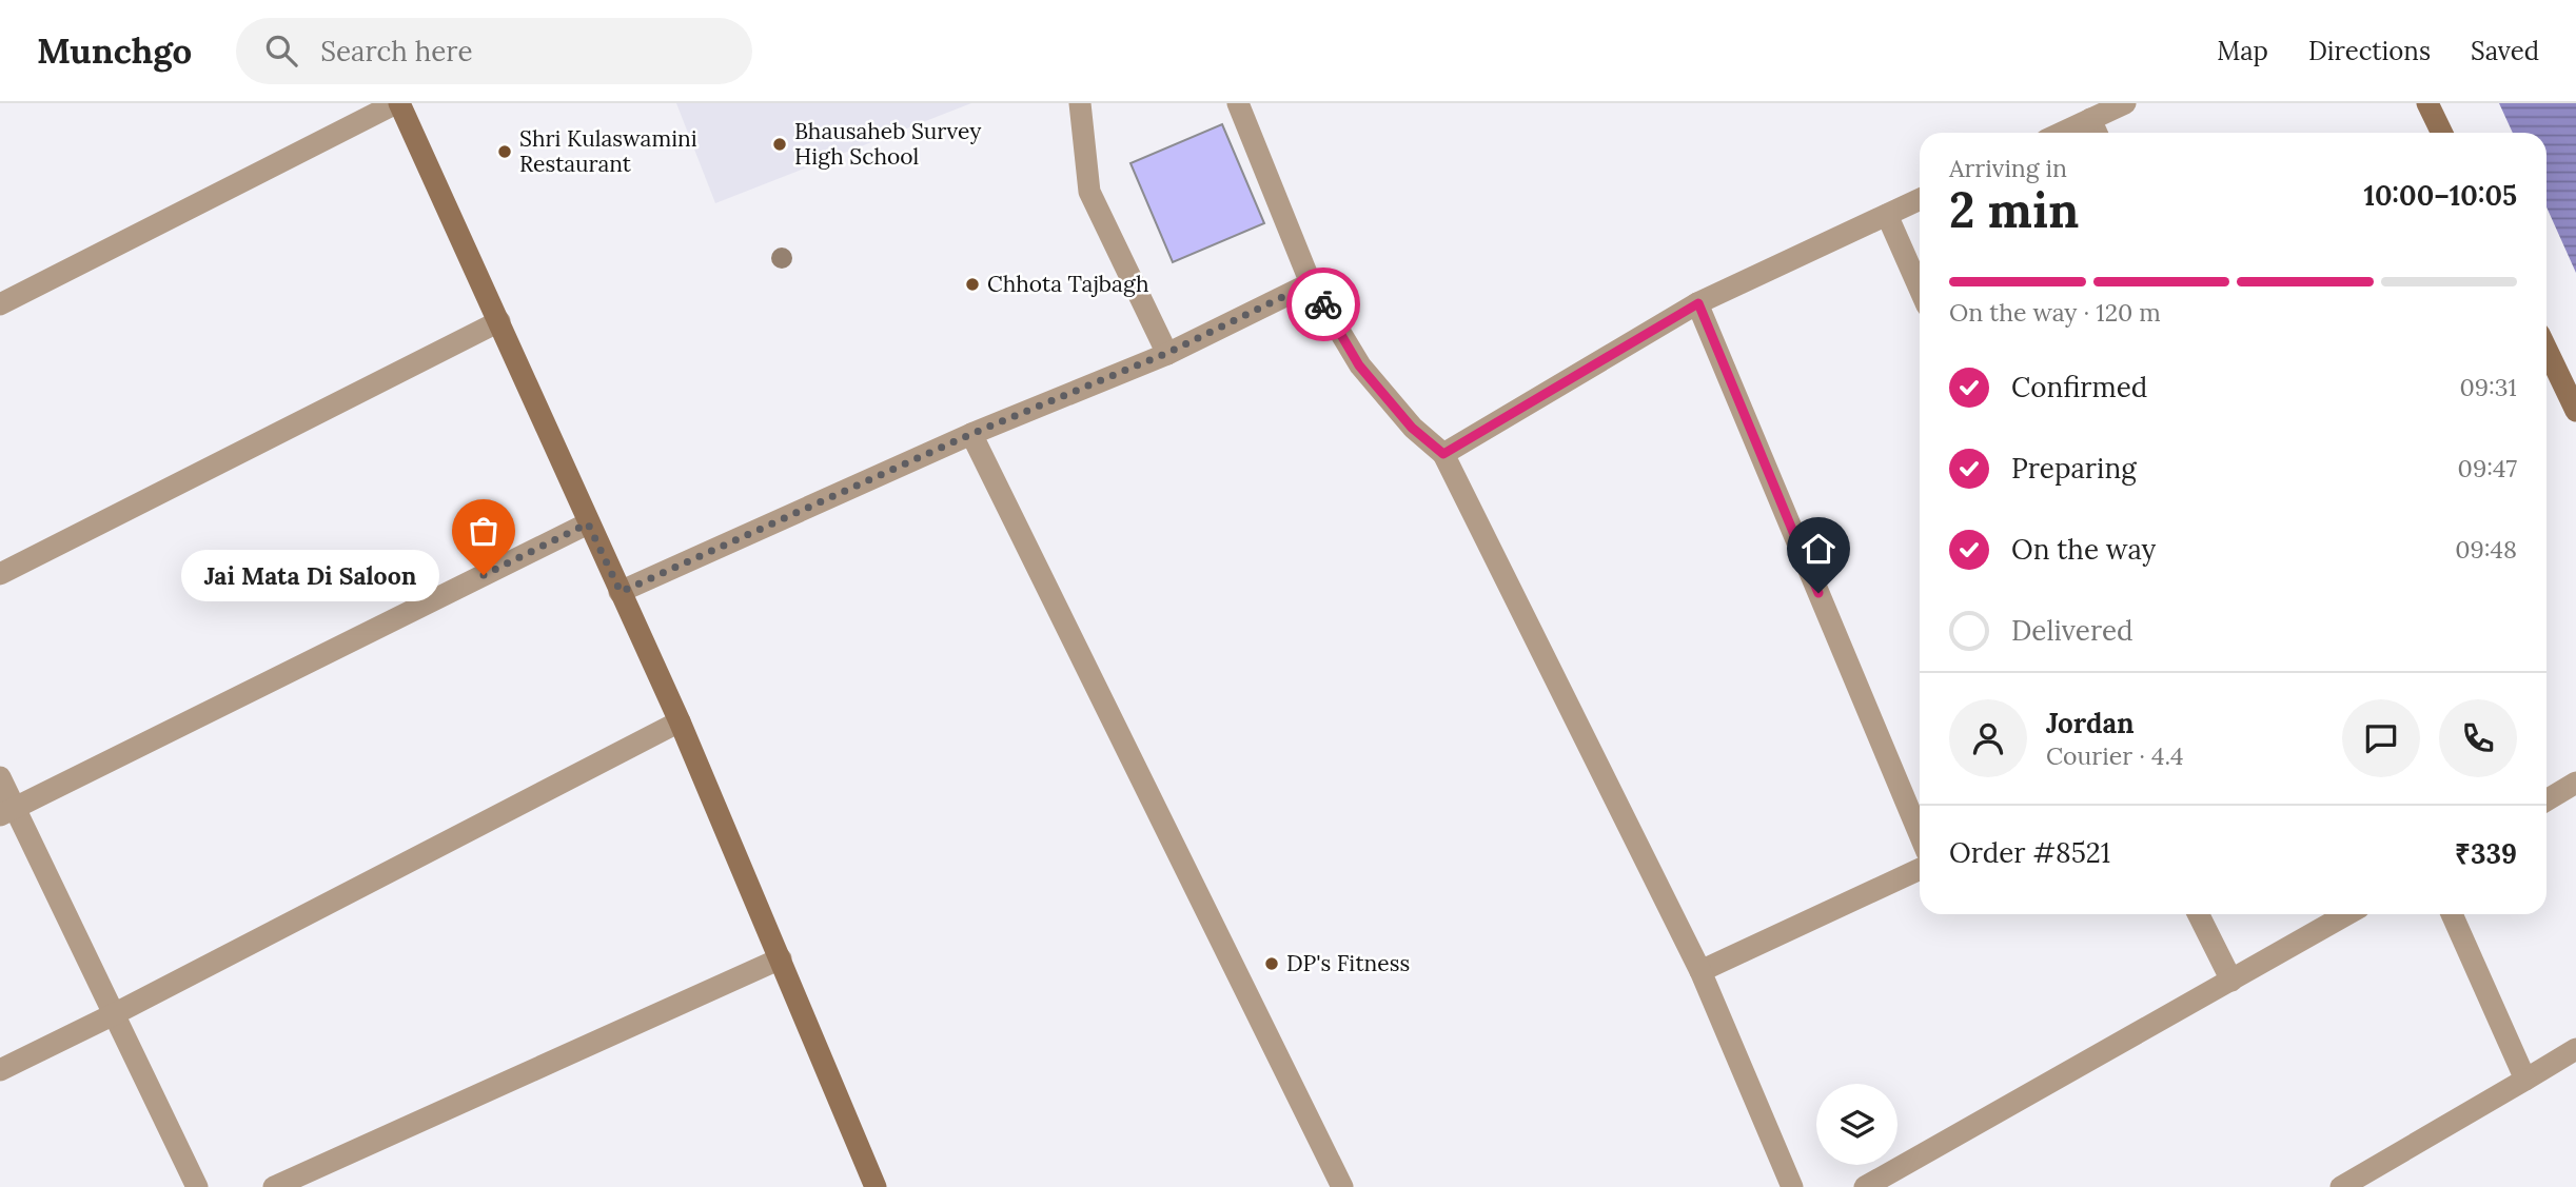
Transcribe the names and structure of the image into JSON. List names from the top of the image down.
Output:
{
  "places": [
    "Bhausaheb Survey High School",
    "Shri Kulaswamini Restaurant",
    "Chhota Tajbagh",
    "Jai Mata Di Saloon",
    "DP's Fitness"
  ],
  "page": {
    "header": "Munchgo",
    "search": "Search here",
    "nav": ["Map", "Directions", "Saved"],
    "heading": ["2 min", "Arriving in", "10:00–10:05"],
    "panel": [
      "Jordan",
      "Courier · 4.4",
      "Order #8521",
      "₹339"
    ],
    "bar": "On the way · 120 m",
    "list": [
      ["Confirmed", "09:31"],
      ["Preparing", "09:47"],
      ["On the way", "09:48"],
      "Delivered"
    ],
    "bubble": "Jai Mata Di Saloon"
  }
}
